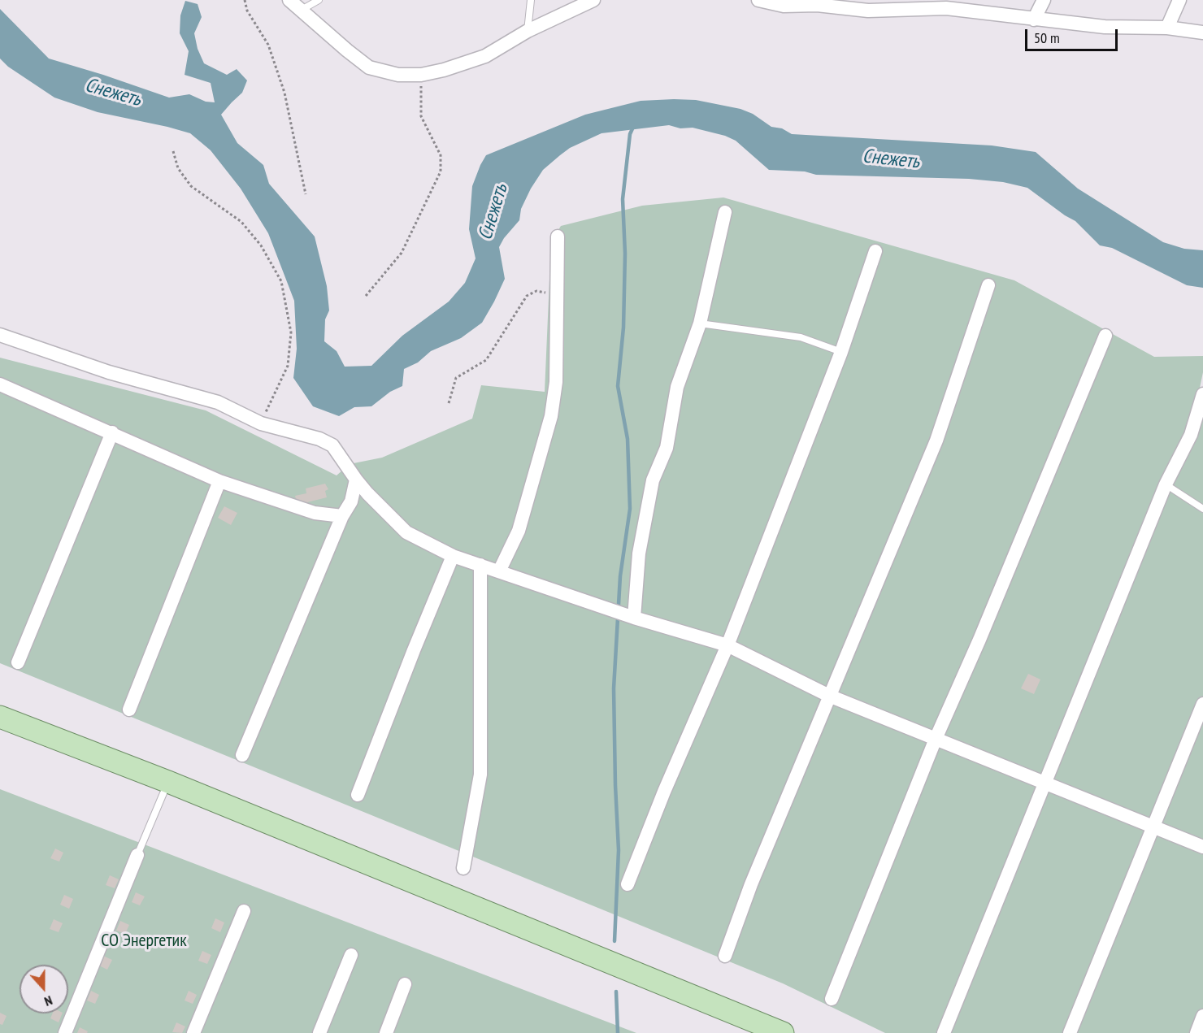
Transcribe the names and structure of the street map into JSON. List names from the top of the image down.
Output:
{
  "water": ["Снежеть"],
  "parks": ["СО Энергетик"],
  "scale_bar": "50 m",
  "north": "bottom"
}
